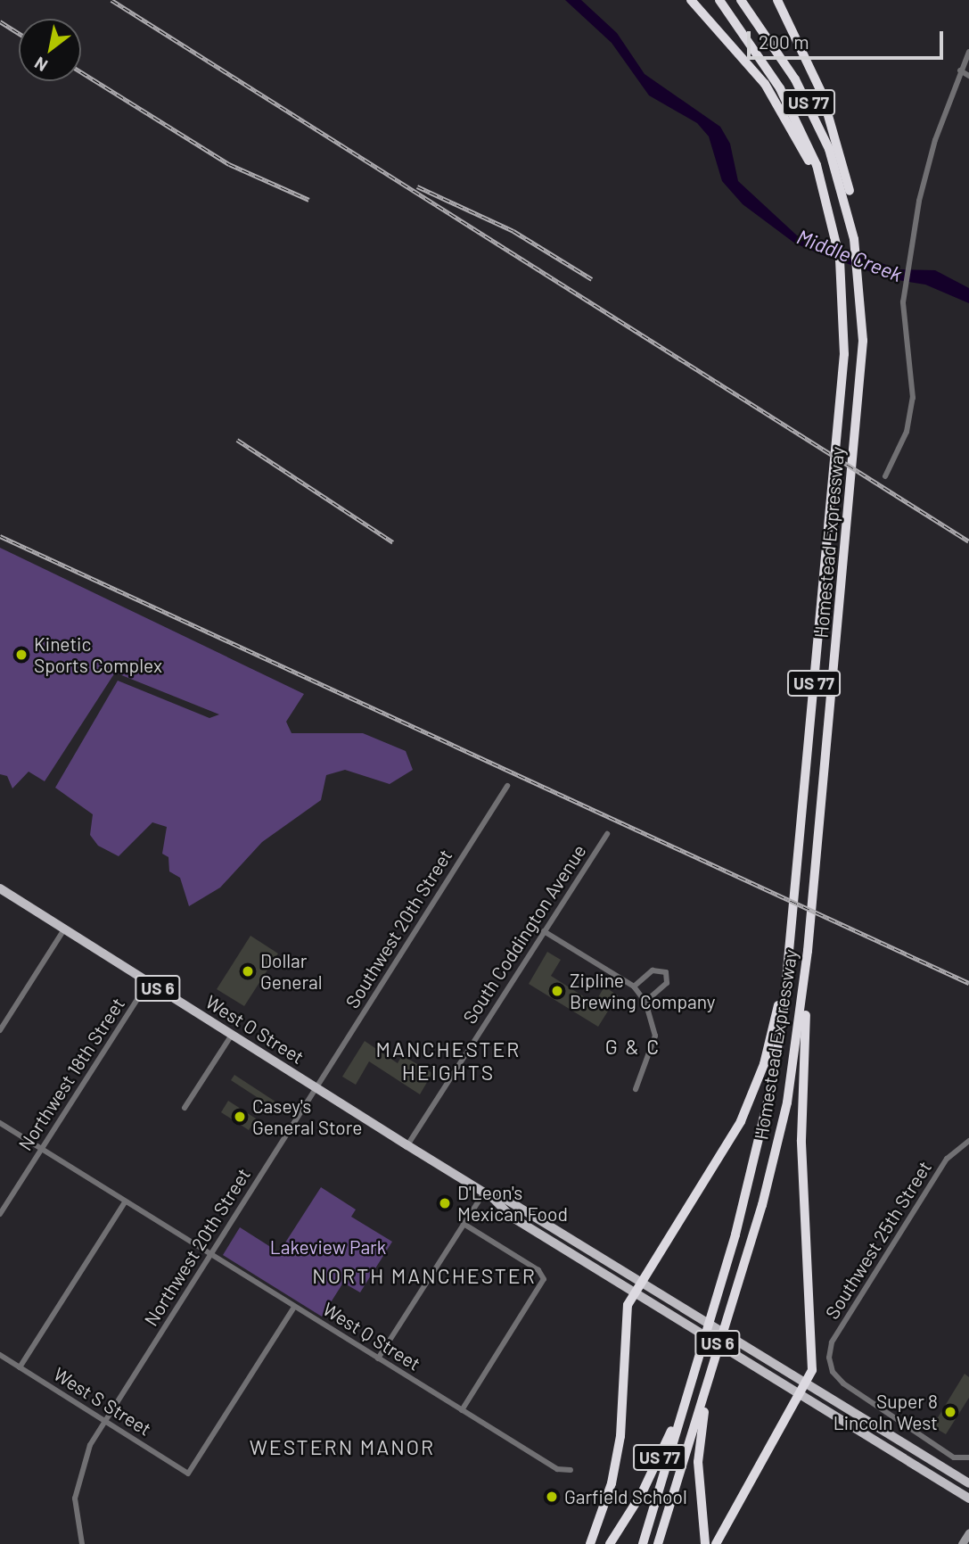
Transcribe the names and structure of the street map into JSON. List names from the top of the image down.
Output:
{
  "streets": {
    "highway": ["US 77", "Homestead Expressway"],
    "main road": ["US 6", "West O Street"],
    "street": [
      "Southwest 20th Street",
      "South Coddington Avenue",
      "Northwest 18th Street",
      "Southwest 25th Street",
      "Northwest 20th Street",
      "West Q Street",
      "West S Street"
    ]
  },
  "crossings": [
    ["US 77", "Homestead Expressway"],
    ["Southwest 20th Street", "West O Street"],
    ["Southwest 20th Street", "Northwest 20th Street"],
    ["South Coddington Avenue", "West O Street"],
    ["West O Street", "Northwest 18th Street"],
    ["West O Street", "Northwest 20th Street"],
    ["Northwest 18th Street", "West Q Street"],
    ["Northwest 20th Street", "West Q Street"],
    ["Northwest 20th Street", "West S Street"],
    ["West Q Street", "West S Street"]
  ],
  "districts": [
    "G & C",
    "MANCHESTER HEIGHTS",
    "NORTH MANCHESTER",
    "WESTERN MANOR"
  ],
  "water": ["Middle Creek"],
  "parks": ["Lakeview Park"],
  "places": [
    "Kinetic Sports Complex",
    "Dollar General",
    "Zipline Brewing Company",
    "Casey's General Store",
    "D'Leon's Mexican Food",
    "Super 8 Lincoln West",
    "Garfield School"
  ],
  "scale_bar": "200 m",
  "north": "bottom left"
}
